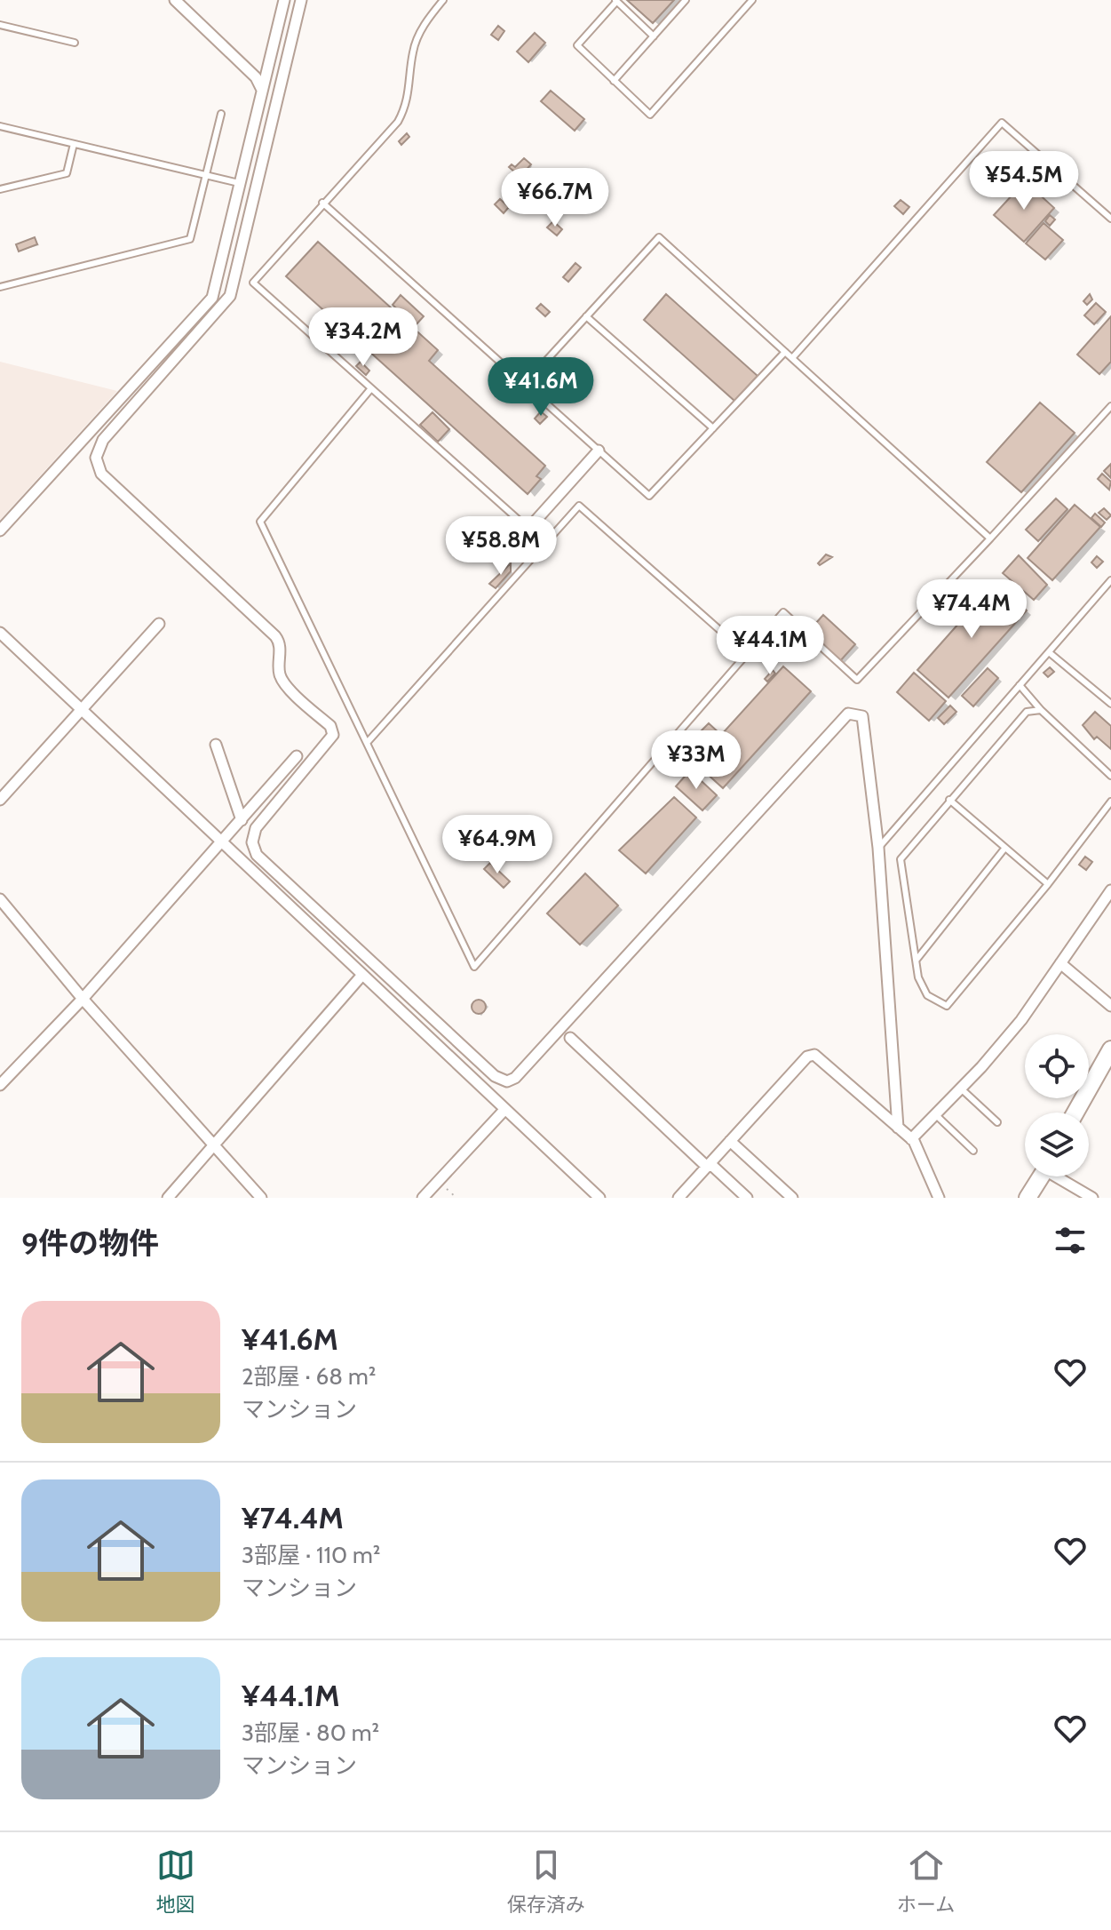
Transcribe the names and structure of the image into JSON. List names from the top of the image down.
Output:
{
  "page": {
    "price": [
      "¥54.5M",
      "¥66.7M",
      "¥34.2M",
      "¥41.6M",
      "¥58.8M",
      "¥74.4M",
      "¥44.1M",
      "¥33M",
      "¥64.9M"
    ],
    "heading": "9件の物件",
    "list": [
      {
        "name": "¥41.6M",
        "note": "2部屋 · 68 m² · マンション"
      },
      {
        "name": "¥74.4M",
        "note": "3部屋 · 110 m² · マンション"
      },
      {
        "name": "¥44.1M",
        "note": "3部屋 · 80 m² · マンション"
      }
    ],
    "tabs": ["地図", "保存済み", "ホーム"]
  }
}
